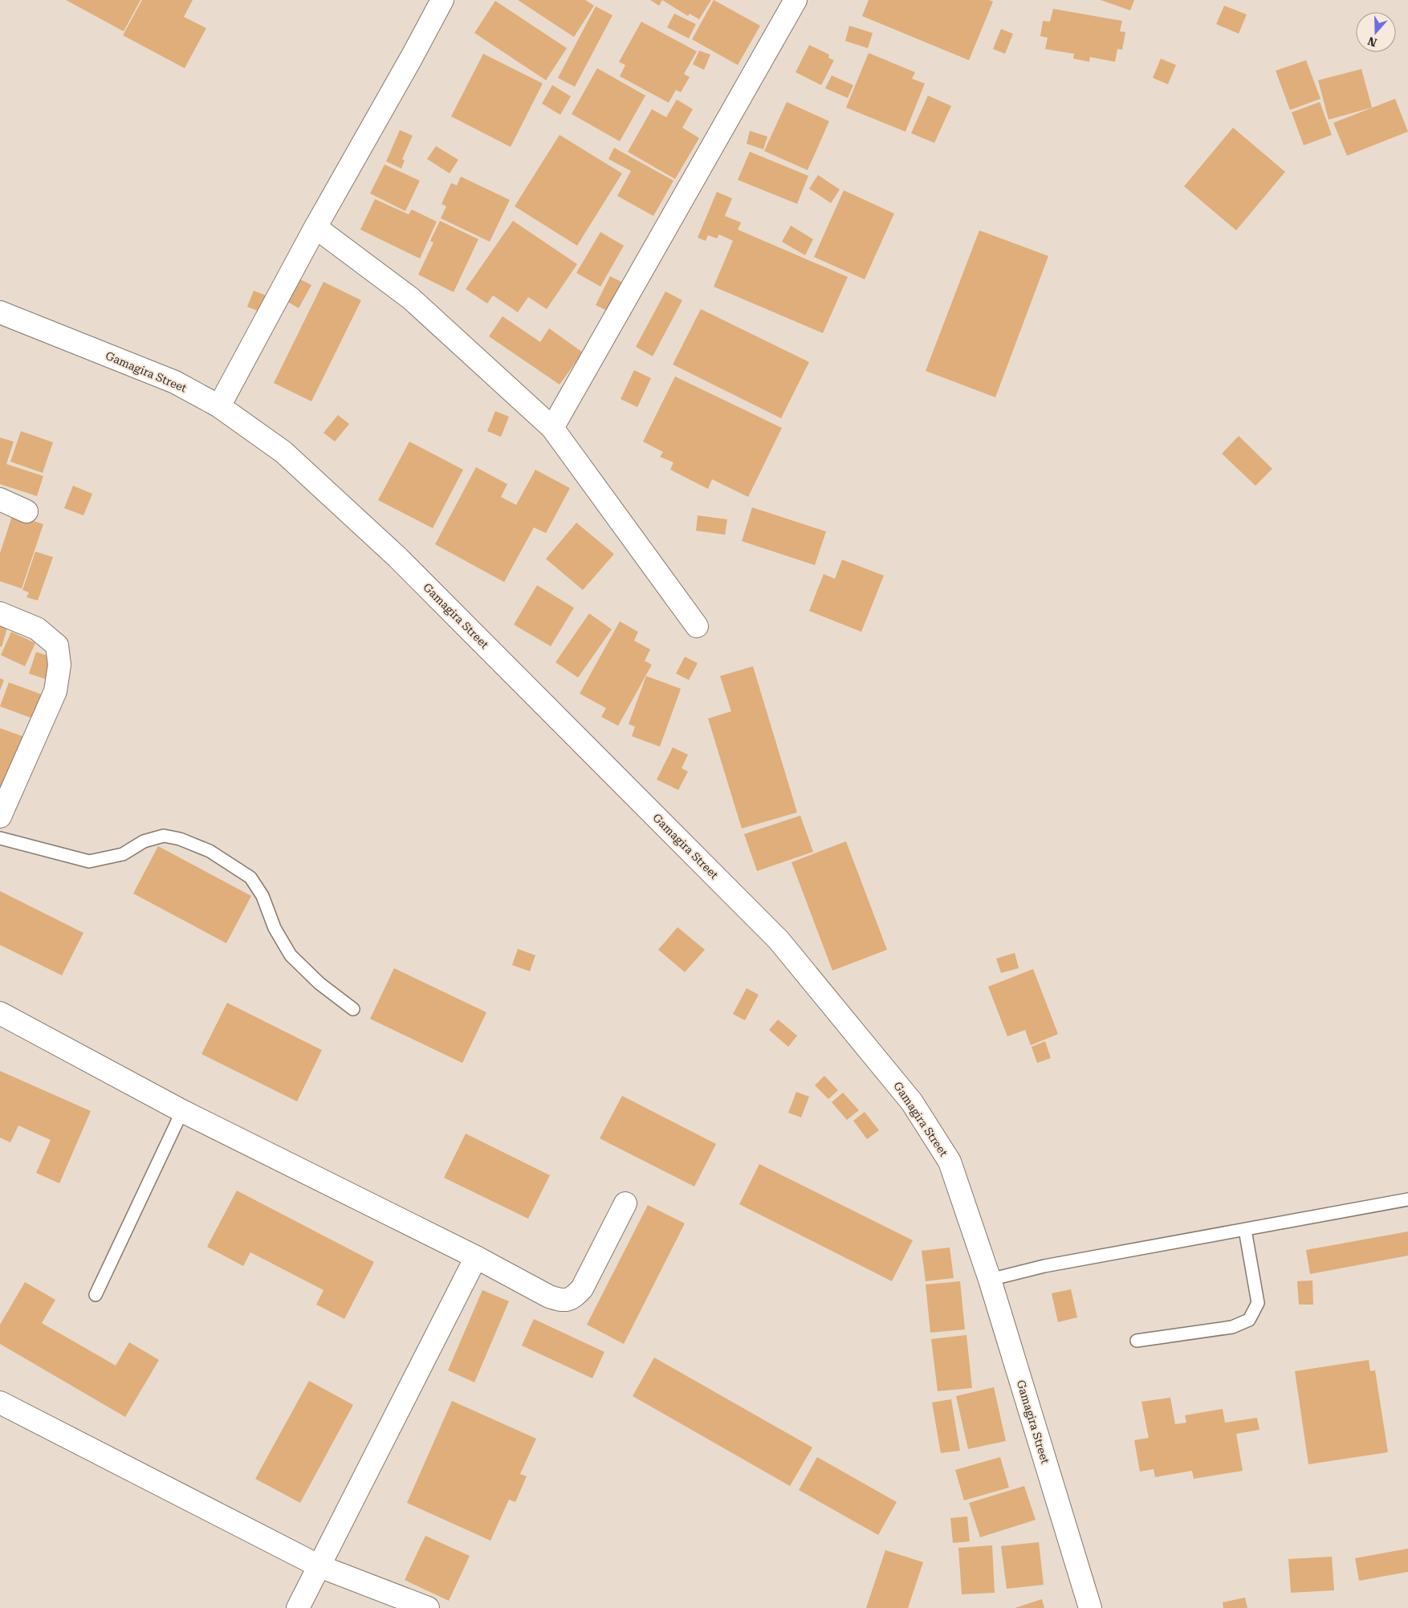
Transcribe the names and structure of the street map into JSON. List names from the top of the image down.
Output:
{
  "streets": {
    "street": ["Gamagira Street"]
  },
  "north": "bottom"
}
